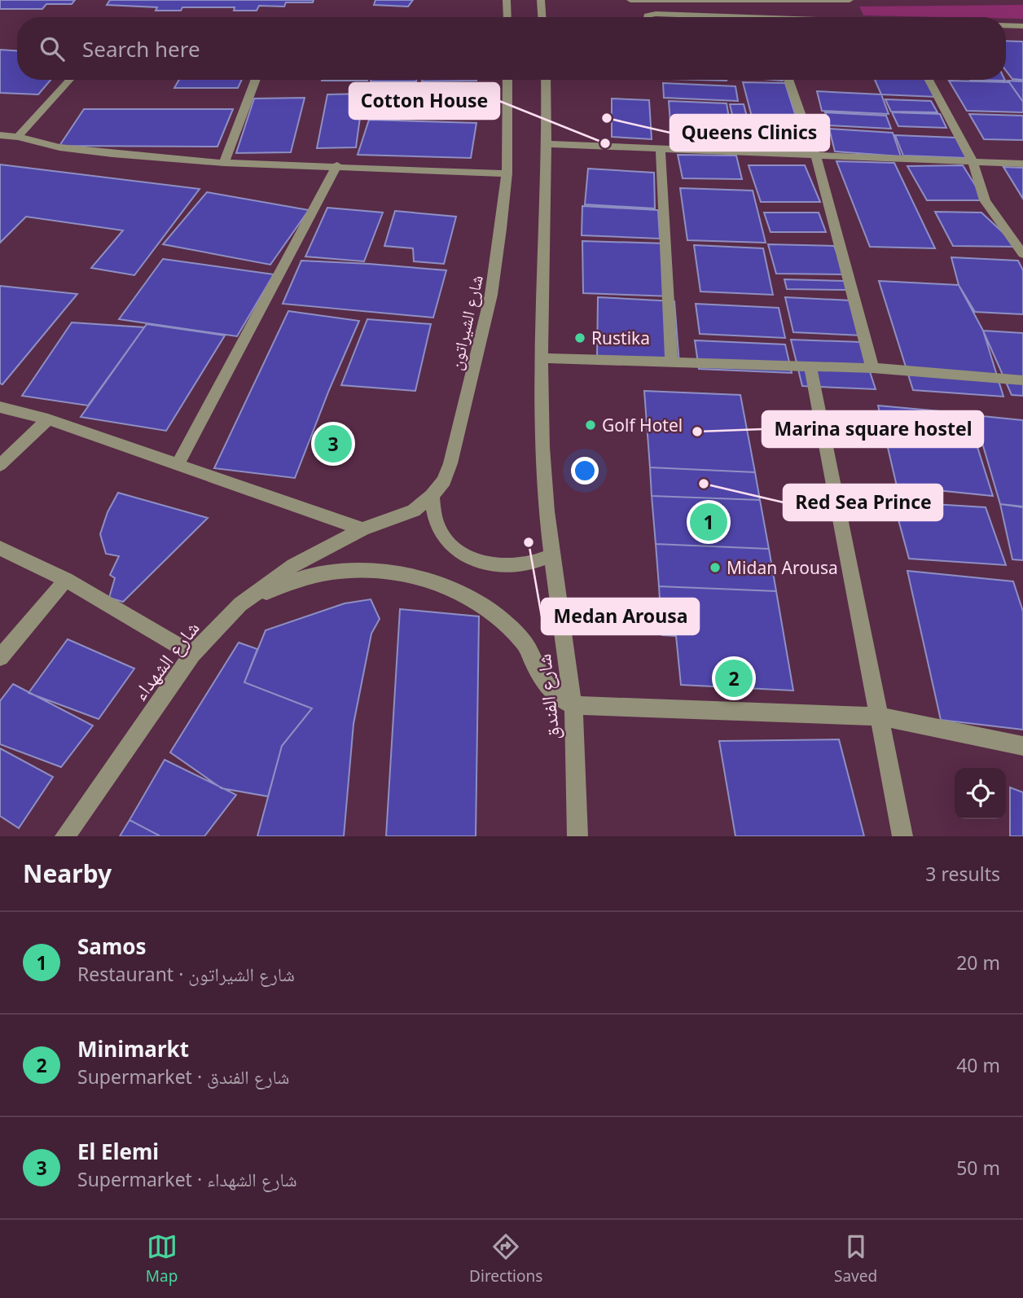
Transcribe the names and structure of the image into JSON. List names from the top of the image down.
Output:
{
  "streets": {
    "street": ["شارع الشيراتون", "شارع الشهداء", "شارع الفندق"]
  },
  "crossings": [
    ["شارع الشيراتون", "شارع الشهداء"]
  ],
  "places": [
    "Queens Clinics",
    "Cotton House",
    "Rustika",
    "Golf Hotel",
    "Marina square hostel",
    "Red Sea Prince",
    "Medan Arousa",
    "Midan Arousa"
  ],
  "page": {
    "search": "Search here",
    "pins": ["3", "1", "2"],
    "heading": ["Nearby", "3 results"],
    "list": [
      {
        "mark": "1",
        "name": "Samos",
        "note": "Restaurant · شارع الشيراتون",
        "value": "20 m"
      },
      {
        "mark": "2",
        "name": "Minimarkt",
        "note": "Supermarket · شارع الفندق",
        "value": "40 m"
      },
      {
        "mark": "3",
        "name": "El Elemi",
        "note": "Supermarket · شارع الشهداء",
        "value": "50 m"
      }
    ],
    "nav": ["Map", "Directions", "Saved"]
  }
}
